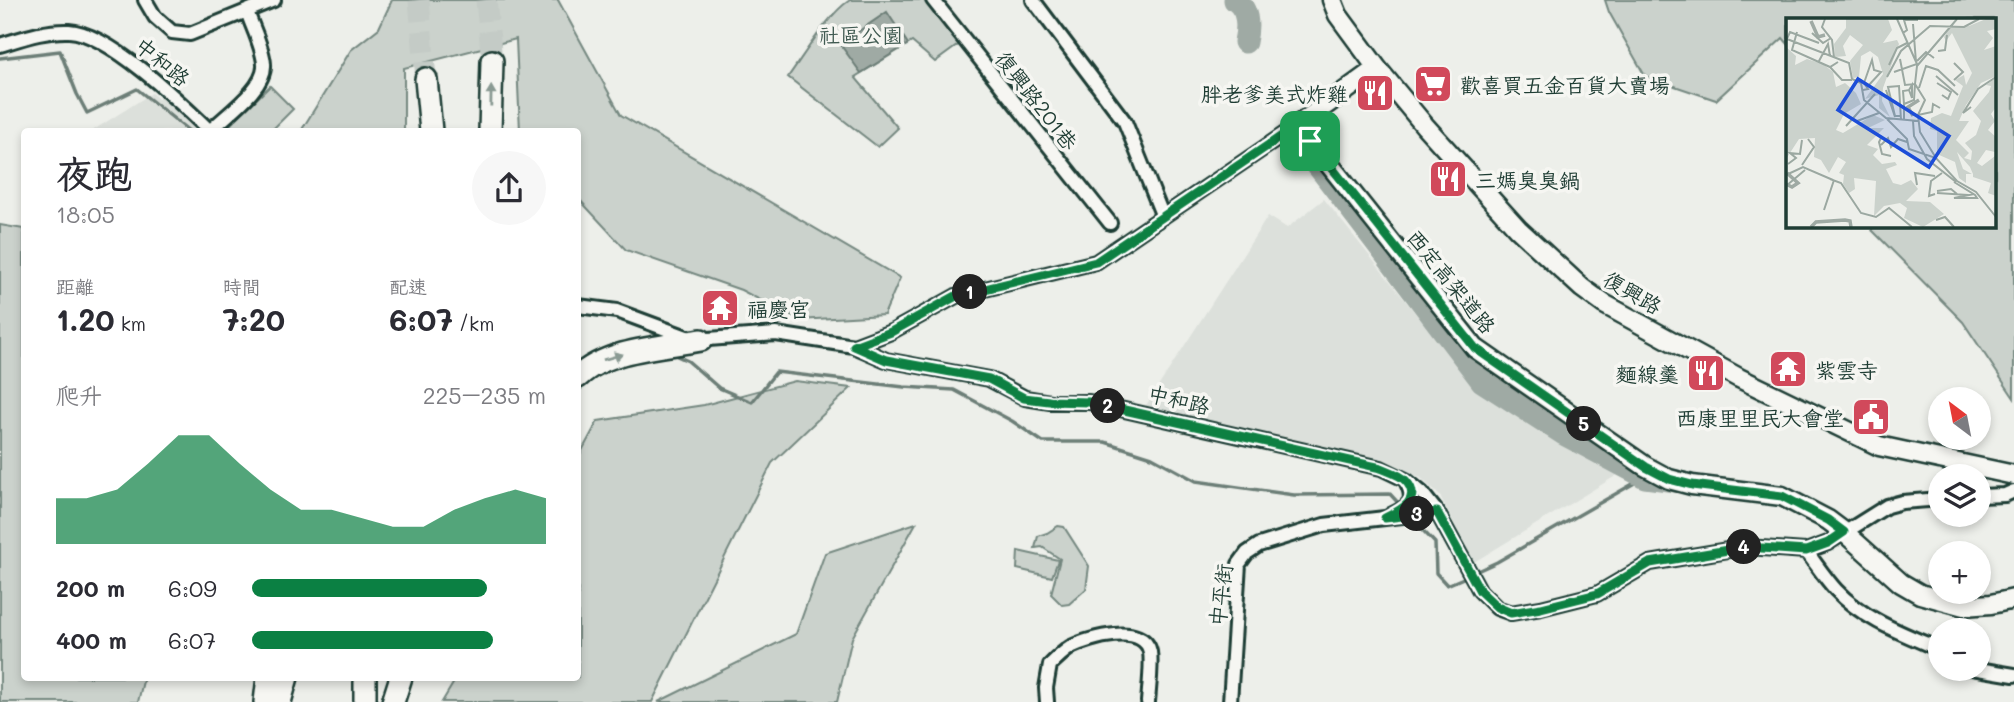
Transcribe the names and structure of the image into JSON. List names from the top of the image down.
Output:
{
  "streets": {
    "street": [
      "中和路",
      "復興路201巷",
      "西定高架道路",
      "復興路",
      "中平街"
    ]
  },
  "crossings": [
    ["中和路", "西定高架道路"],
    ["中和路", "復興路"],
    ["中和路", "中平街"]
  ],
  "parks": ["社區公園"],
  "places": {
    "supermarket": ["歡喜買五金百貨大賣場"],
    "restaurant": ["胖老爹美式炸雞", "三媽臭臭鍋", "麵線羹"],
    "temple": ["福慶宮", "紫雲寺"],
    "public building": ["西康里里民大會堂"]
  },
  "north": "top left",
  "page": {
    "heading": ["夜跑", "18:05"],
    "stats": [
      ["距離", "1.20 km"],
      ["時間", "7:20"],
      ["配速", "6:07 /km"]
    ],
    "pins": [
      "1",
      "2",
      "5",
      "3",
      "4"
    ],
    "chart": ["爬升", "225–235 m"],
    "map_buttons": ["+", "−"],
    "list": [
      {
        "name": "200 m",
        "note": "6:09"
      },
      {
        "name": "400 m",
        "note": "6:07"
      }
    ]
  }
}
